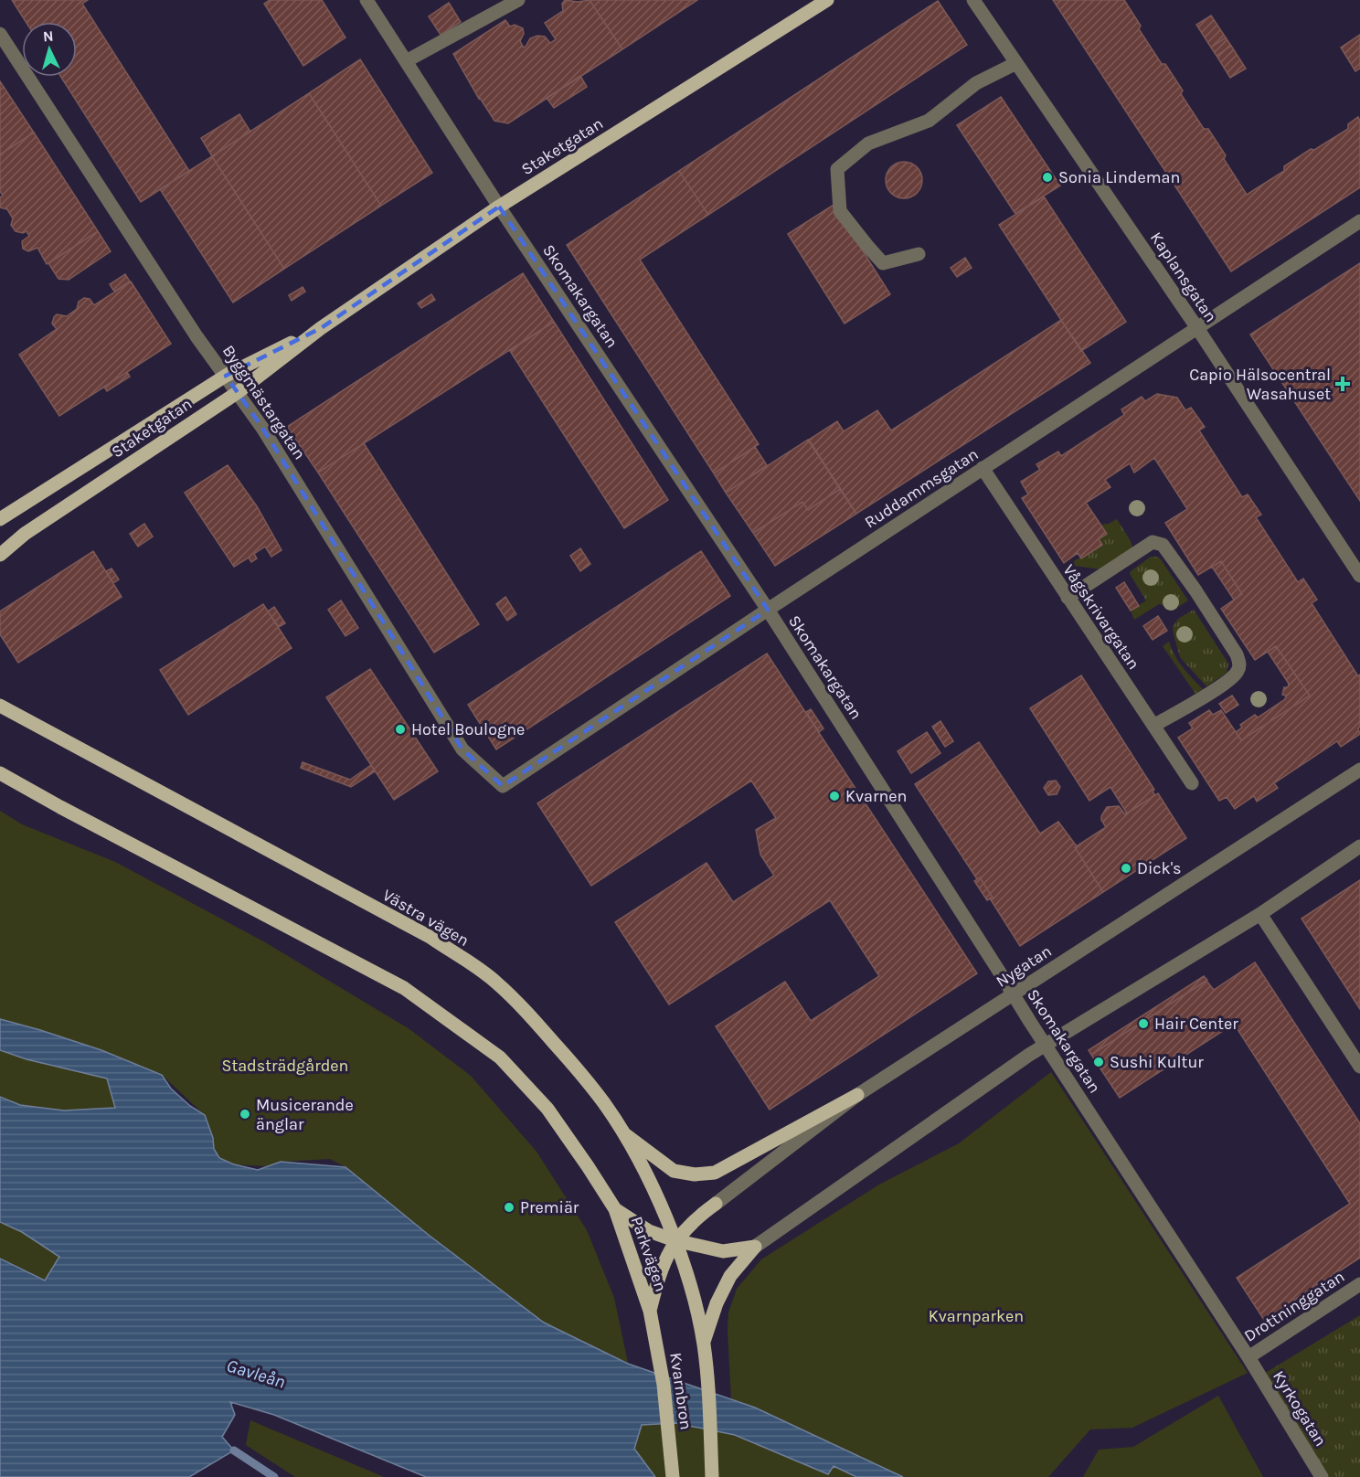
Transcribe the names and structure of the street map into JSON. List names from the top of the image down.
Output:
{
  "streets": {
    "main road": [
      "Staketgatan",
      "Västra vägen",
      "Parkvägen",
      "Kvarnbron"
    ],
    "street": [
      "Kaplansgatan",
      "Skomakargatan",
      "Byggmästargatan",
      "Ruddammsgatan",
      "Vågskrivargatan",
      "Nygatan",
      "Drottninggatan",
      "Kyrkogatan"
    ]
  },
  "crossings": [
    ["Staketgatan", "Skomakargatan"],
    ["Staketgatan", "Byggmästargatan"],
    ["Kaplansgatan", "Ruddammsgatan"],
    ["Skomakargatan", "Ruddammsgatan"],
    ["Skomakargatan", "Nygatan"],
    ["Skomakargatan", "Drottninggatan"],
    ["Skomakargatan", "Kyrkogatan"],
    ["Byggmästargatan", "Ruddammsgatan"],
    ["Ruddammsgatan", "Vågskrivargatan"],
    ["Västra vägen", "Kvarnbron"],
    ["Parkvägen", "Kvarnbron"],
    ["Drottninggatan", "Kyrkogatan"]
  ],
  "water": ["Gavleån"],
  "parks": ["Stadsträdgården", "Kvarnparken"],
  "places": {
    "other": [
      "Sonia Lindeman",
      "Hotel Boulogne",
      "Kvarnen",
      "Dick's",
      "Hair Center",
      "Sushi Kultur",
      "Musicerande änglar",
      "Premiär"
    ],
    "health": ["Capio Hälsocentral Wasahuset"]
  },
  "north": "top"
}
